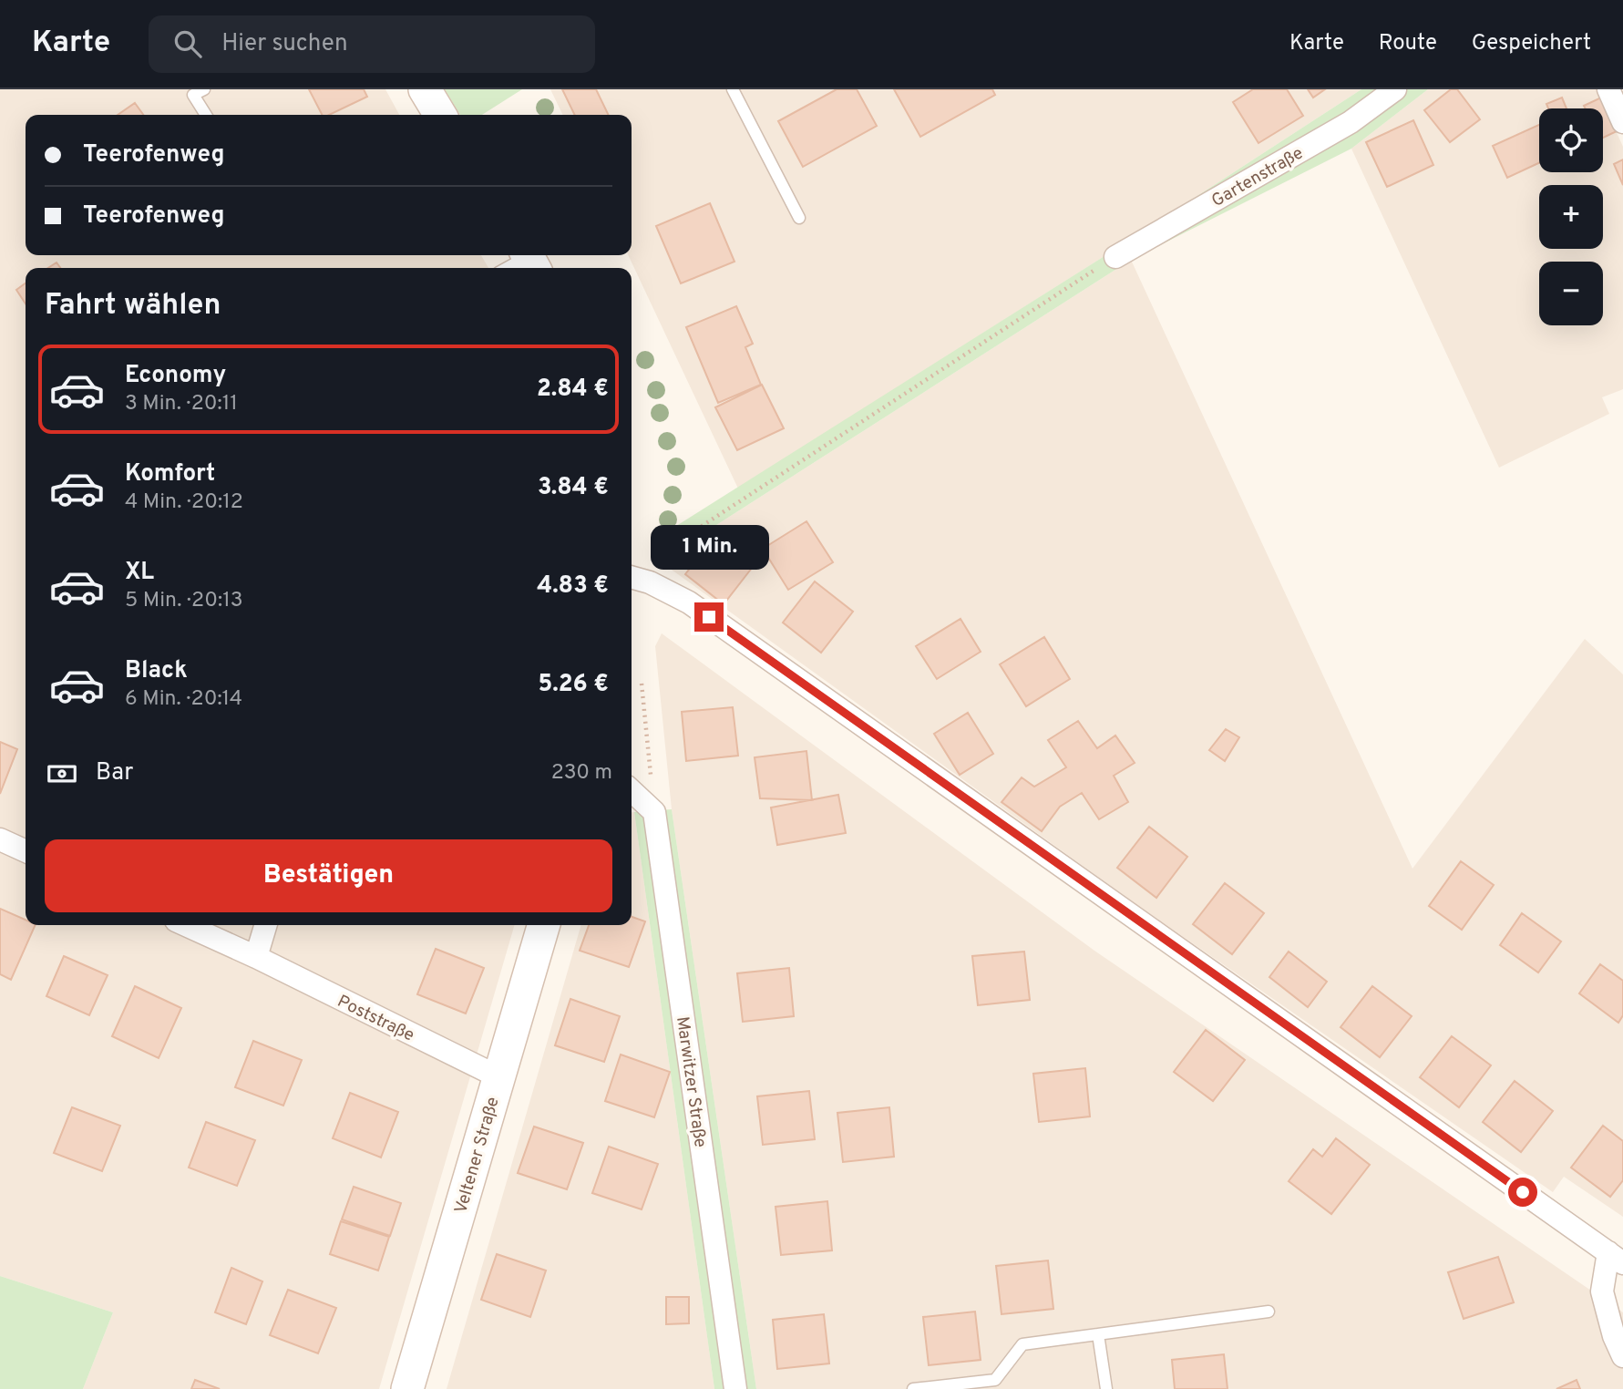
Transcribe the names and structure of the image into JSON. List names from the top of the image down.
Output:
{
  "streets": {
    "main road": ["Veltener Straße"],
    "street": ["Gartenstraße", "Poststraße", "Marwitzer Straße"]
  },
  "crossings": [
    ["Poststraße", "Veltener Straße"]
  ],
  "page": {
    "header": "Karte",
    "search": "Hier suchen",
    "nav": ["Karte", "Route", "Gespeichert"],
    "map_buttons": ["+", "−"],
    "banner": ["Teerofenweg", "Teerofenweg"],
    "heading": "Fahrt wählen",
    "list": [
      {
        "name": "Economy",
        "note": "3 Min. · 20:11",
        "value": "2.84 €"
      },
      {
        "name": "Komfort",
        "note": "4 Min. · 20:12",
        "value": "3.84 €"
      },
      {
        "name": "XL",
        "note": "5 Min. · 20:13",
        "value": "4.83 €"
      },
      {
        "name": "Black",
        "note": "6 Min. · 20:14",
        "value": "5.26 €"
      }
    ],
    "bubble": "1 Min.",
    "pay": ["Bar", "230 m"],
    "buttons": "Bestätigen"
  }
}
